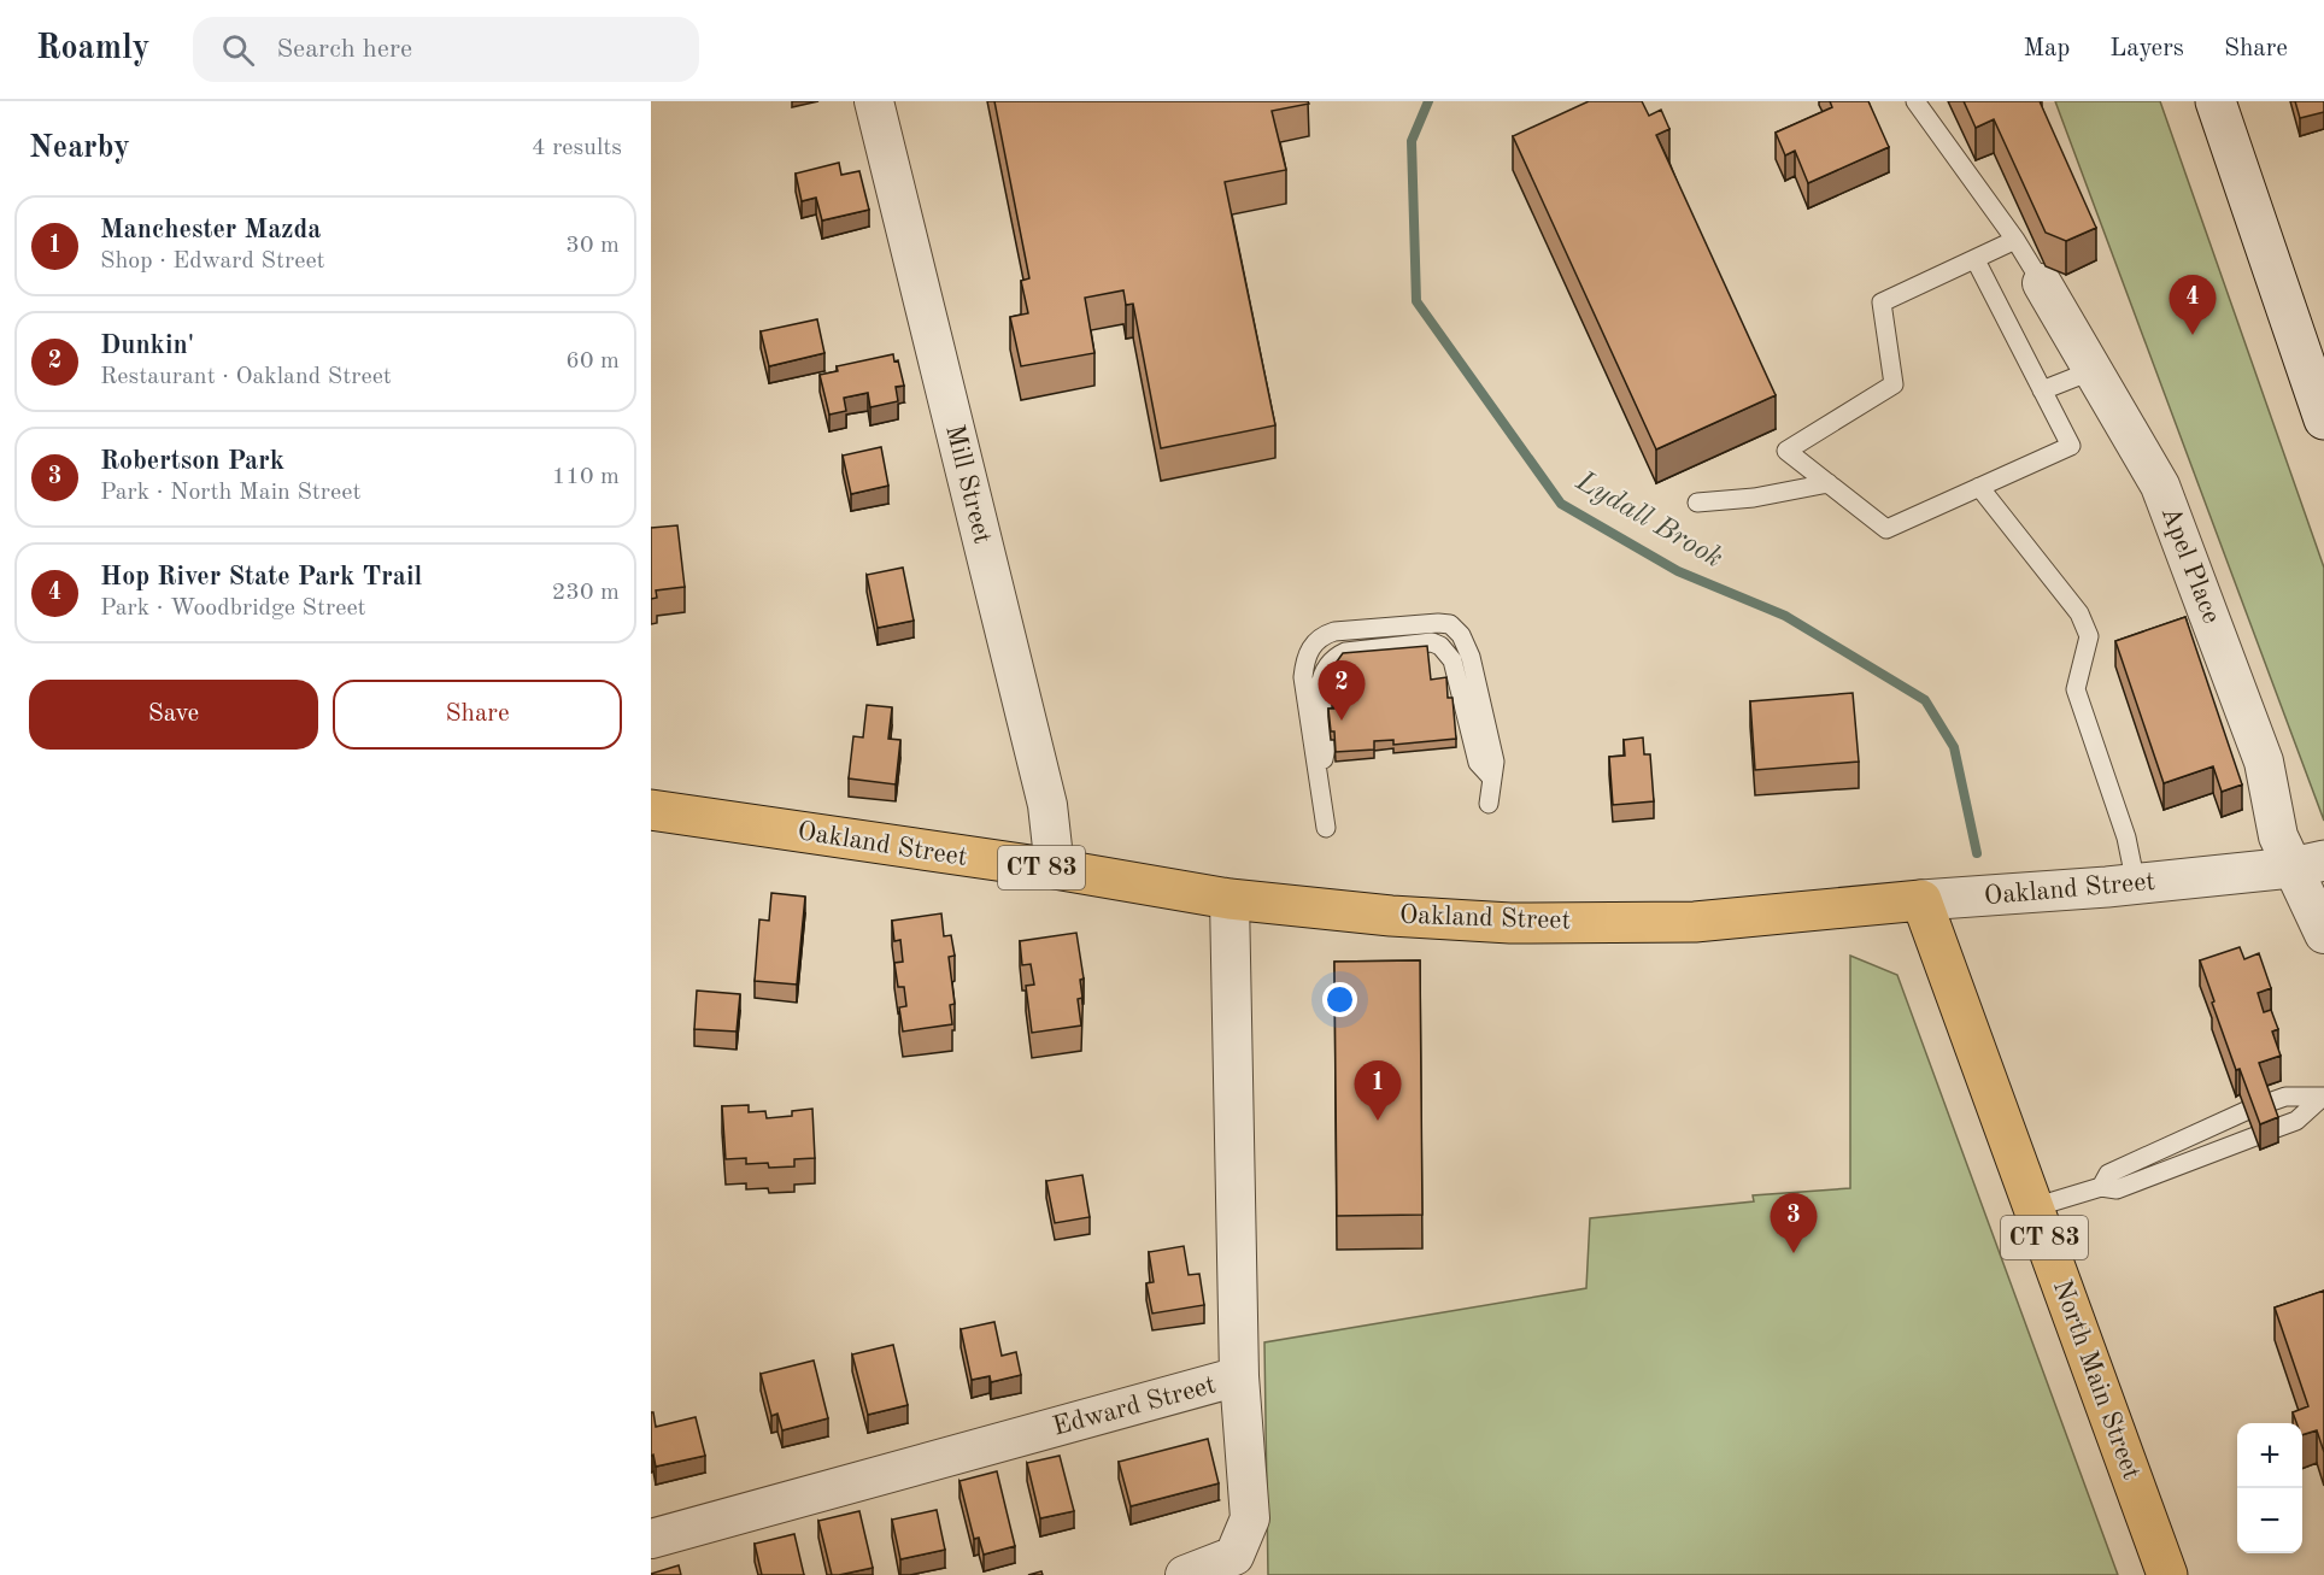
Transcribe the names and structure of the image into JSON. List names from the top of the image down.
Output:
{
  "streets": {
    "main road": ["Oakland Street", "CT 83", "North Main Street"],
    "street": ["Mill Street", "Apel Place", "Edward Street"]
  },
  "crossings": [
    ["Mill Street", "Oakland Street"],
    ["Apel Place", "Oakland Street"],
    ["Oakland Street", "North Main Street"],
    ["Oakland Street", "Edward Street"]
  ],
  "water": ["Lydall Brook"],
  "page": {
    "header": "Roamly",
    "search": "Search here",
    "nav": ["Map", "Layers", "Share"],
    "heading": ["Nearby", "4 results"],
    "list": [
      {
        "mark": "1",
        "name": "Manchester Mazda",
        "note": "Shop · Edward Street",
        "value": "30 m"
      },
      {
        "mark": "2",
        "name": "Dunkin'",
        "note": "Restaurant · Oakland Street",
        "value": "60 m"
      },
      {
        "mark": "3",
        "name": "Robertson Park",
        "note": "Park · North Main Street",
        "value": "110 m"
      },
      {
        "mark": "4",
        "name": "Hop River State Park Trail",
        "note": "Park · Woodbridge Street",
        "value": "230 m"
      }
    ],
    "pins": [
      "4",
      "2",
      "1",
      "3"
    ],
    "buttons": ["Save", "Share"],
    "map_buttons": ["+", "−"]
  }
}
